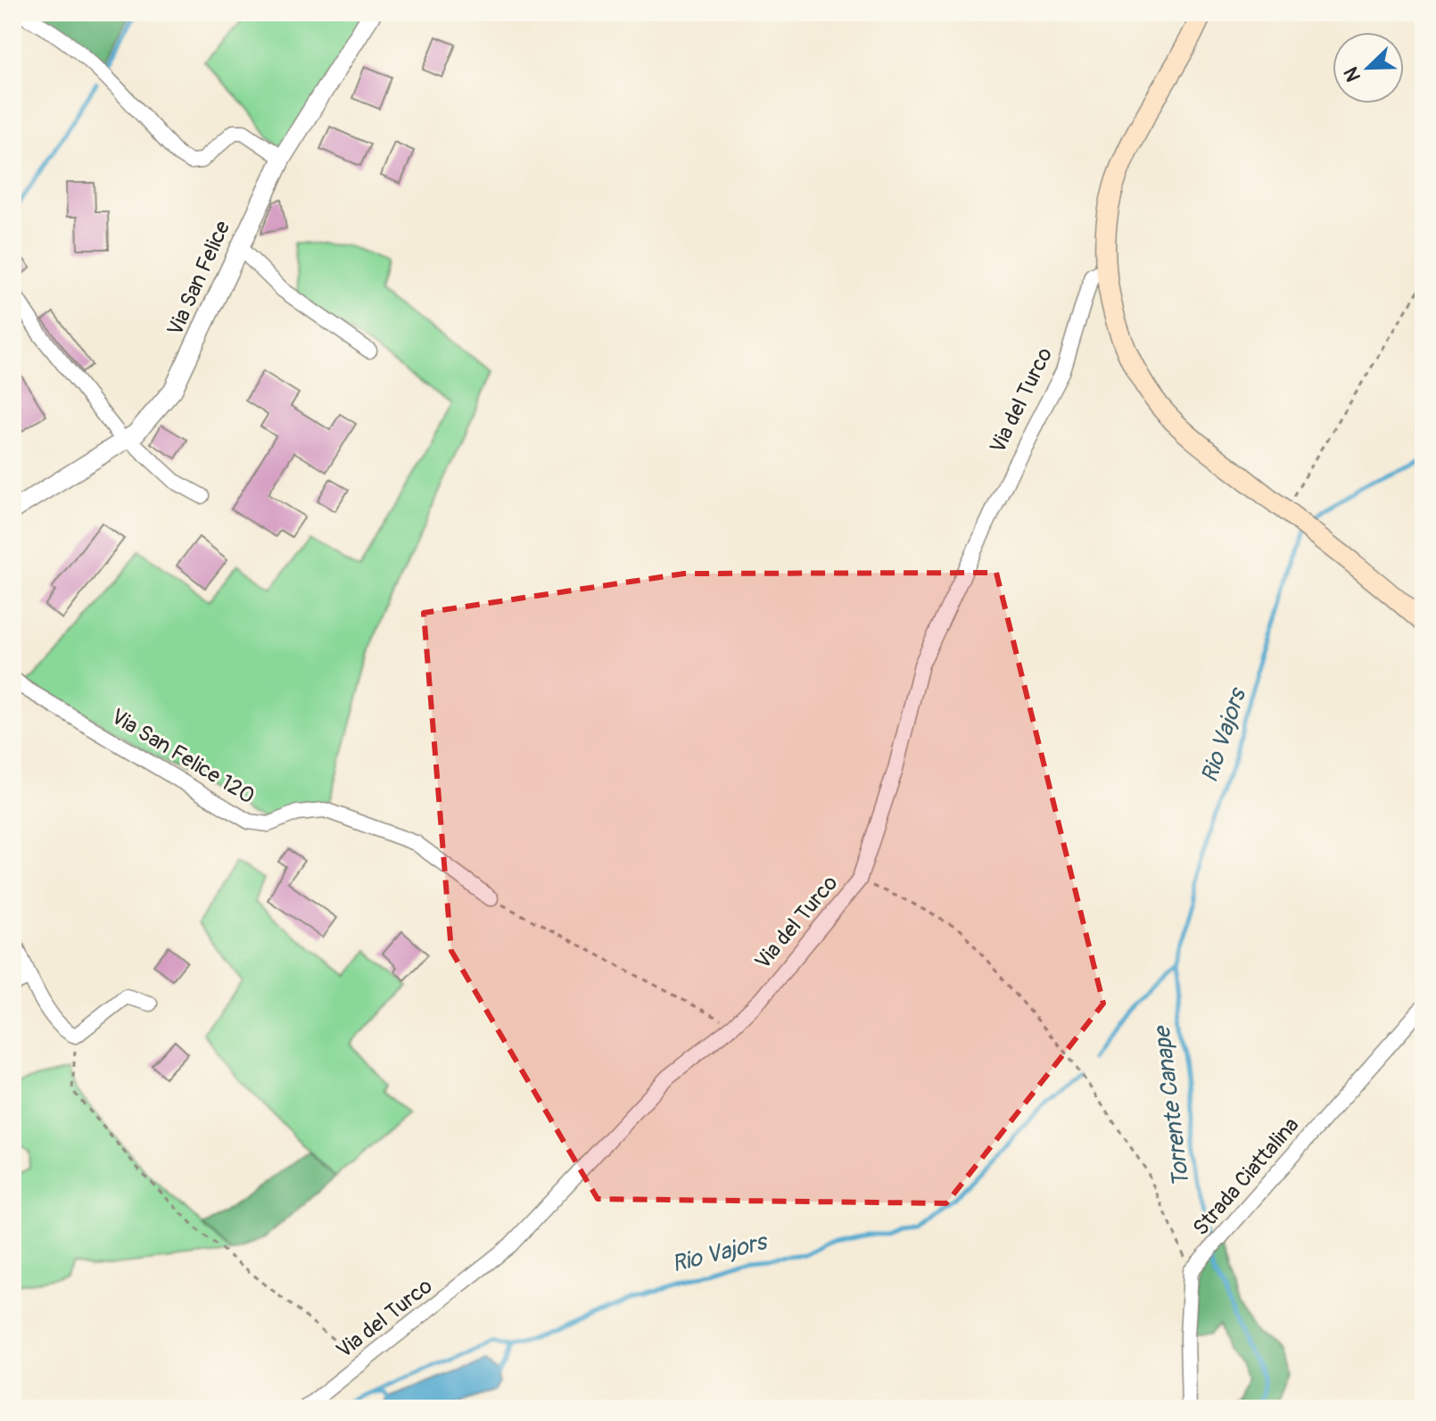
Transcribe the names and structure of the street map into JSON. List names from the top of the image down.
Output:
{
  "streets": {
    "street": [
      "Via San Felice",
      "Via del Turco",
      "Via San Felice 120",
      "Strada Ciattalina"
    ]
  },
  "water": ["Rio Vajors", "Torrente Canape"],
  "north": "bottom left"
}
